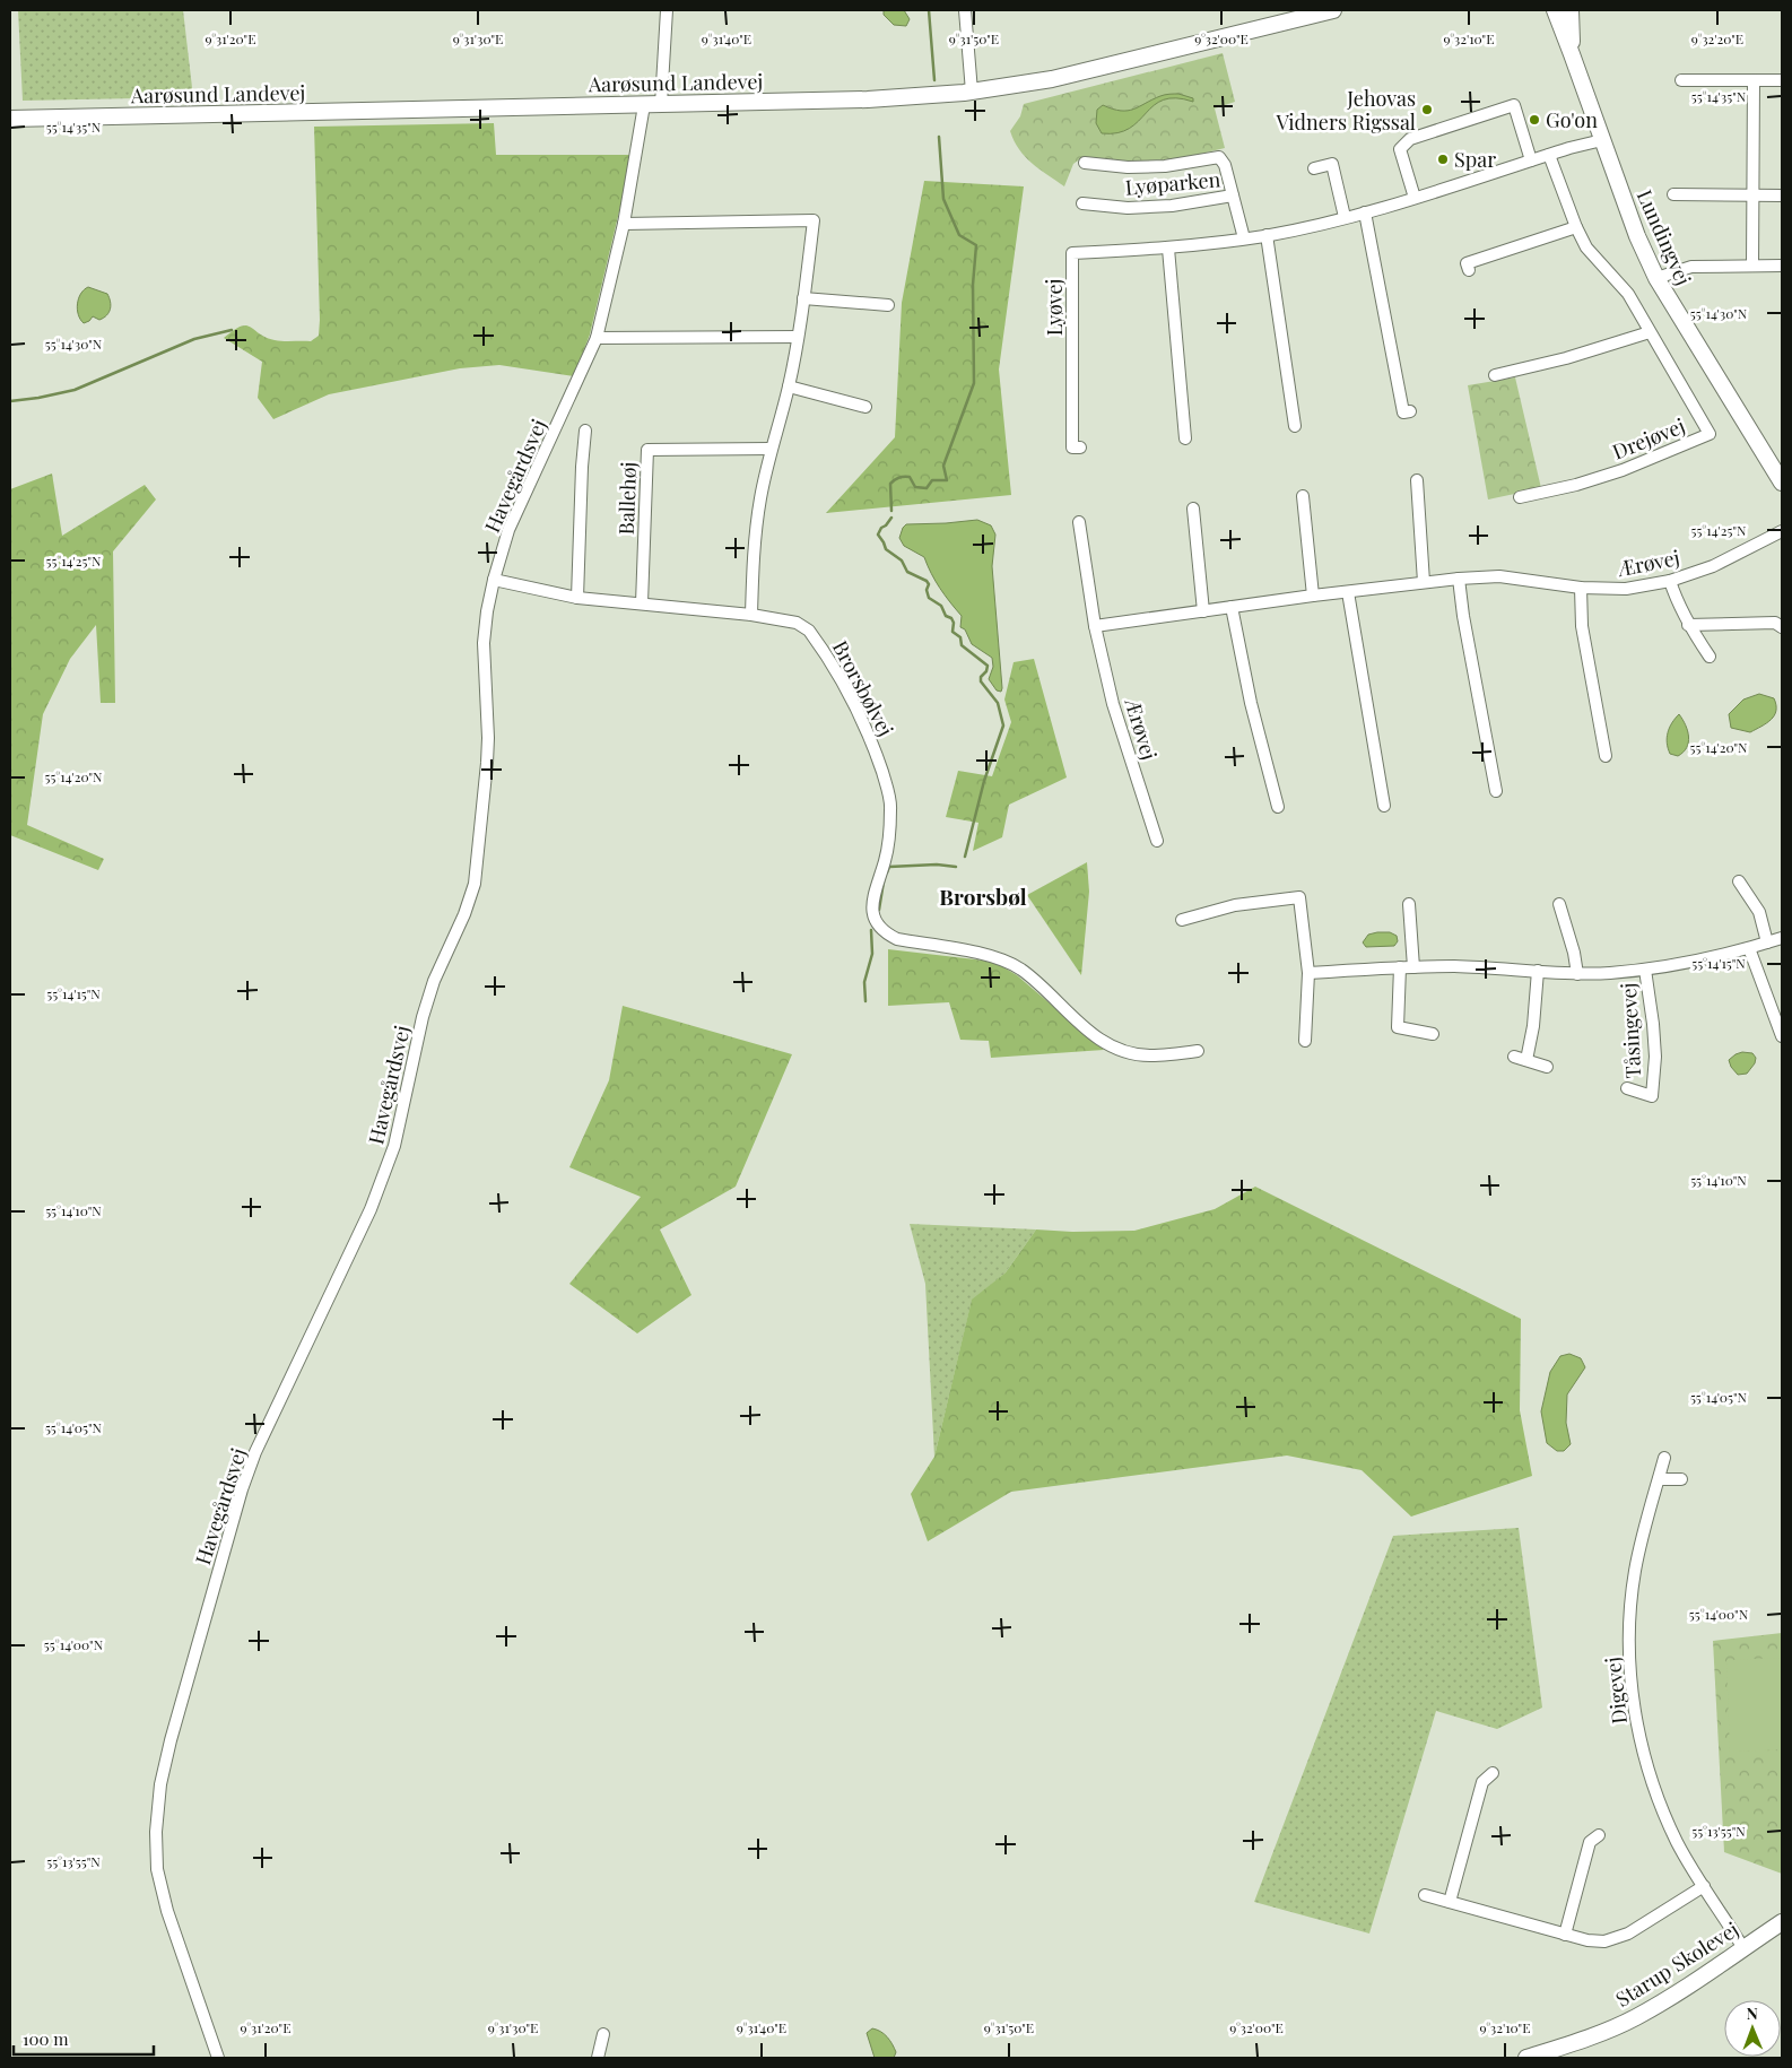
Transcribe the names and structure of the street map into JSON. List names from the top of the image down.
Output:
{
  "streets": {
    "street": [
      "Aarøsund Landevej",
      "Lyøparken",
      "Lundingvej",
      "Lyøvej",
      "Drejøvej",
      "Havegårdsvej",
      "Ballehøj",
      "Ærøvej",
      "Brorsbølvej",
      "Tåsingevej",
      "Digevej",
      "Starup Skolevej"
    ]
  },
  "crossings": [
    ["Aarøsund Landevej", "Havegårdsvej"],
    ["Lyøparken", "Lyøvej"],
    ["Lundingvej", "Lyøvej"],
    ["Lyøvej", "Drejøvej"],
    ["Havegårdsvej", "Brorsbølvej"],
    ["Ballehøj", "Brorsbølvej"],
    ["Digevej", "Starup Skolevej"]
  ],
  "districts": ["Brorsbøl"],
  "places": ["Jehovas Vidners Rigssal", "Go'on", "Spar"],
  "scale_bar": "100 m",
  "north": "top",
  "coordinates": [
    "9°31'20\"E",
    "9°31'30\"E",
    "9°31'40\"E",
    "9°31'50\"E",
    "9°32'00\"E",
    "9°32'10\"E",
    "9°32'20\"E",
    "55°14'35\"N",
    "55°14'30\"N",
    "55°14'25\"N",
    "55°14'20\"N",
    "55°14'15\"N",
    "55°14'10\"N",
    "55°14'05\"N",
    "55°14'00\"N",
    "55°13'55\"N"
  ]
}
